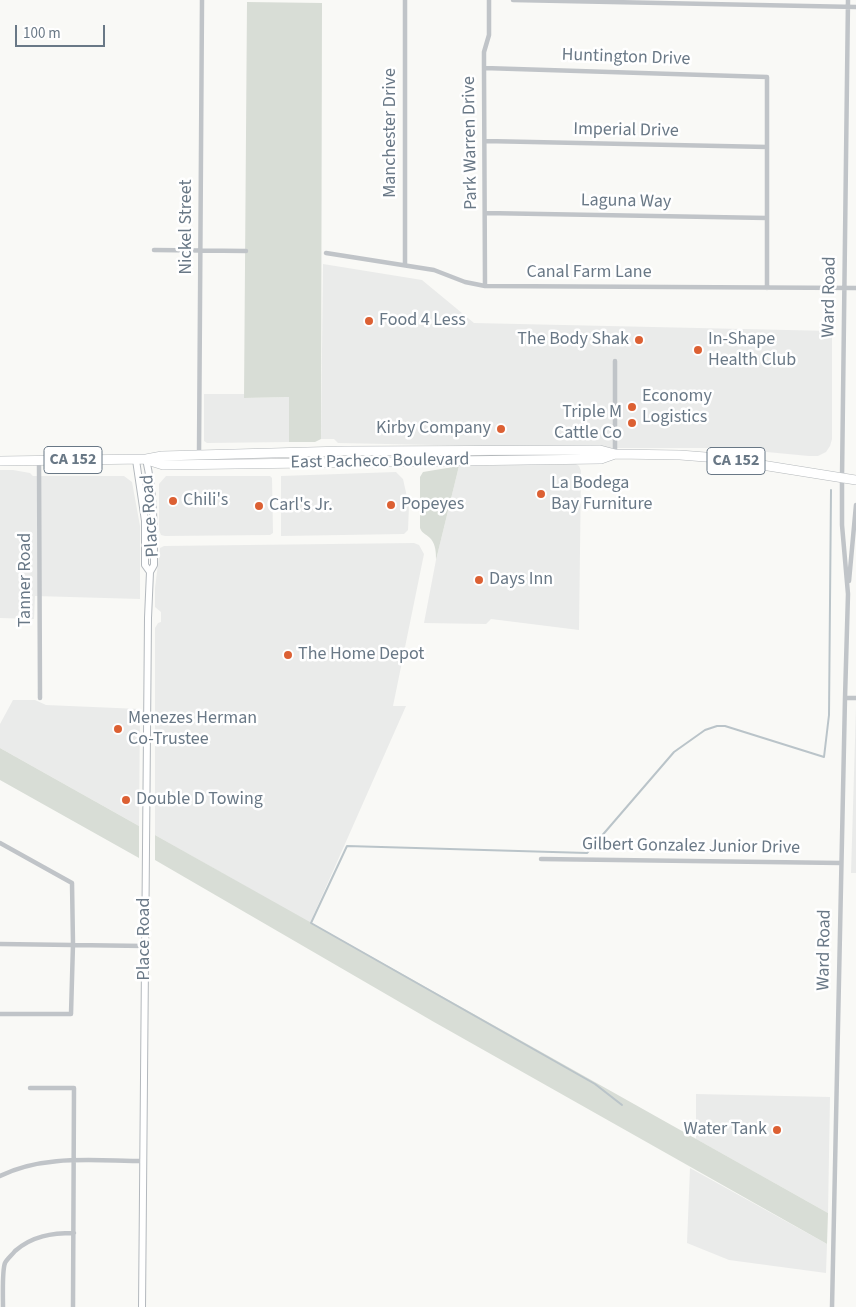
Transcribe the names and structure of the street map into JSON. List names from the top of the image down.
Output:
{
  "streets": {
    "highway": ["CA 152", "East Pacheco Boulevard"],
    "street": [
      "Huntington Drive",
      "Imperial Drive",
      "Manchester Drive",
      "Park Warren Drive",
      "Laguna Way",
      "Nickel Street",
      "Canal Farm Lane",
      "Ward Road",
      "Place Road",
      "Tanner Road",
      "Gilbert Gonzalez Junior Drive"
    ]
  },
  "crossings": [
    ["Huntington Drive", "Imperial Drive"],
    ["Huntington Drive", "Park Warren Drive"],
    ["Imperial Drive", "Park Warren Drive"],
    ["Manchester Drive", "Canal Farm Lane"],
    ["Park Warren Drive", "Laguna Way"],
    ["Park Warren Drive", "Canal Farm Lane"],
    ["Nickel Street", "East Pacheco Boulevard"],
    ["Canal Farm Lane", "Ward Road"],
    ["Ward Road", "East Pacheco Boulevard"],
    ["Ward Road", "Gilbert Gonzalez Junior Drive"],
    ["East Pacheco Boulevard", "Place Road"],
    ["East Pacheco Boulevard", "Tanner Road"]
  ],
  "places": [
    "Food 4 Less",
    "The Body Shak",
    "In-Shape Health Club",
    "Economy Logistics",
    "Triple M Cattle Co",
    "Kirby Company",
    "La Bodega Bay Furniture",
    "Chili's",
    "Popeyes",
    "Carl's Jr.",
    "Days Inn",
    "The Home Depot",
    "Menezes Herman Co-Trustee",
    "Double D Towing",
    "Water Tank"
  ],
  "scale_bar": "100 m"
}
